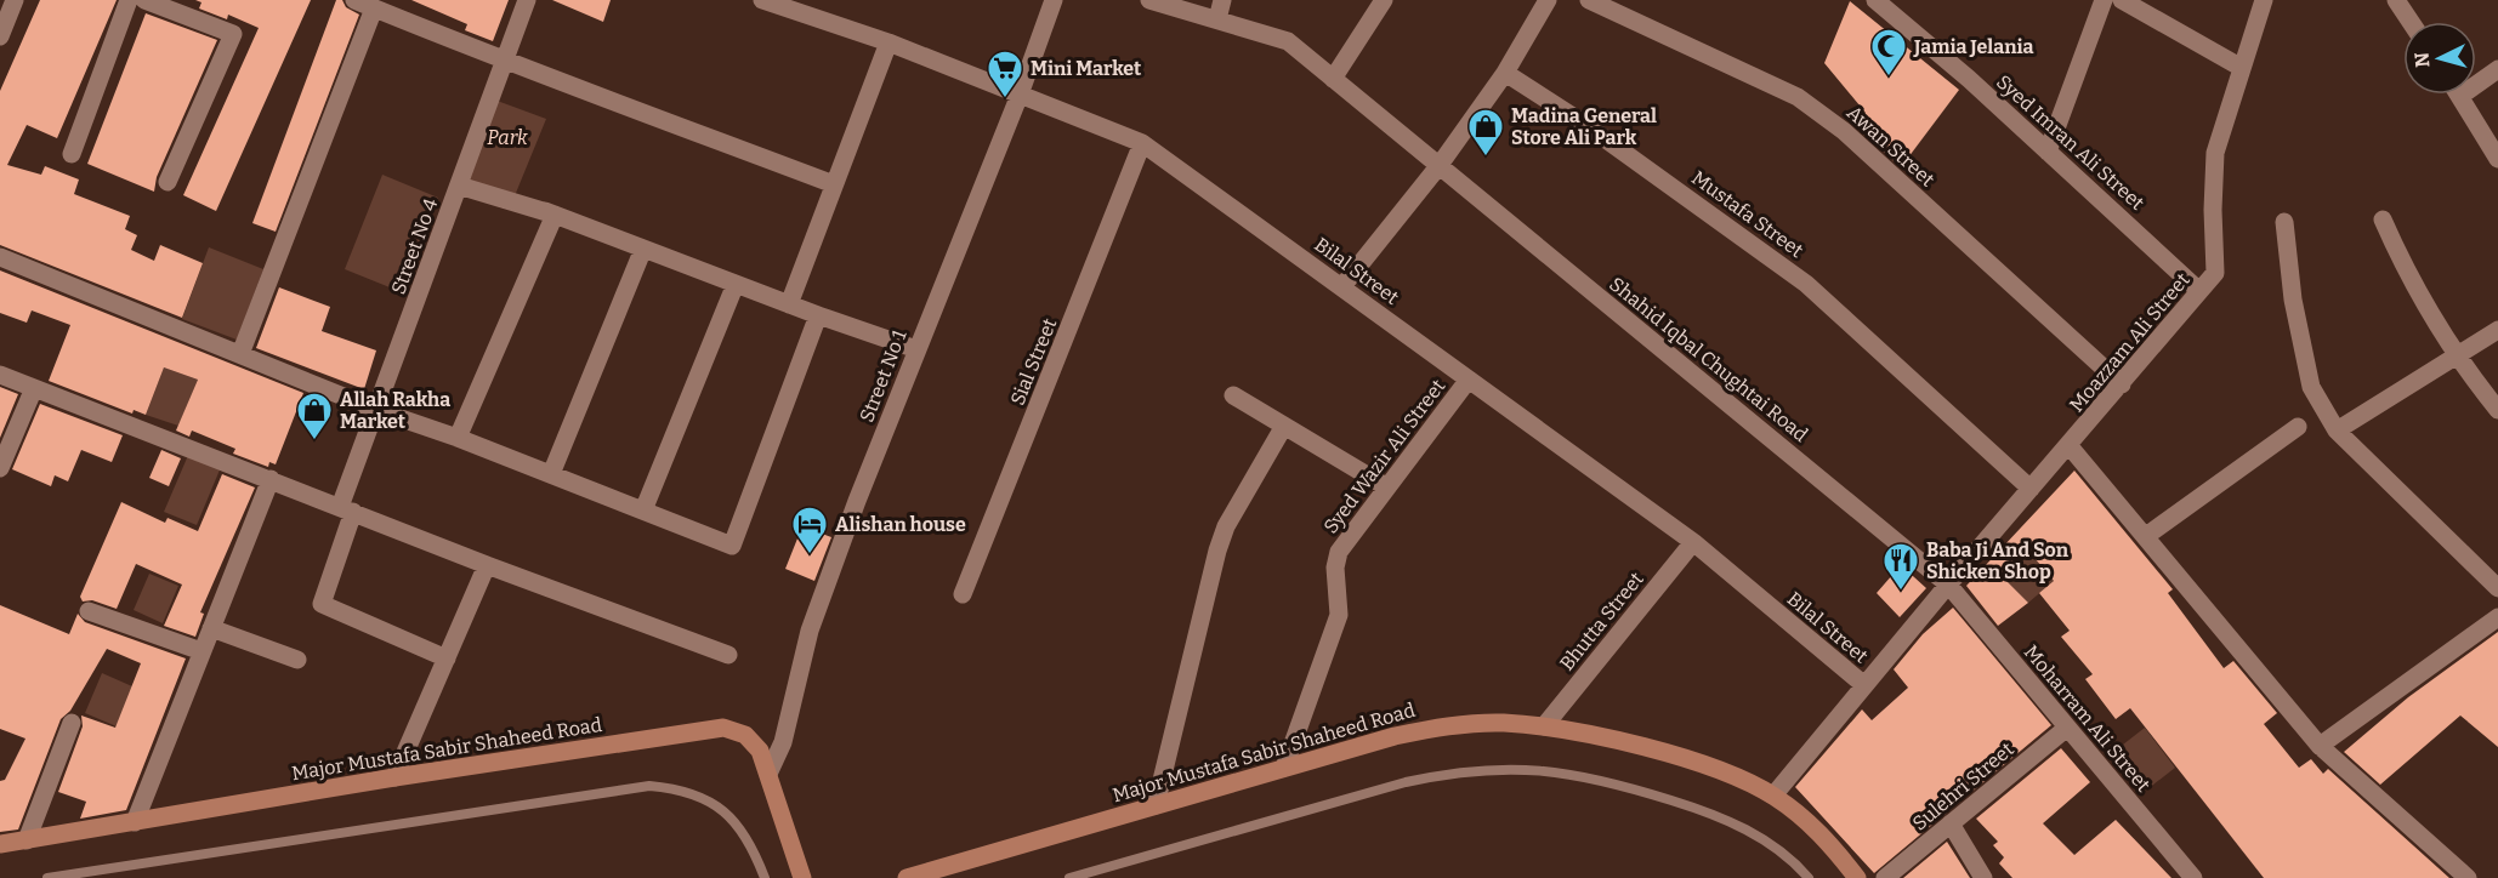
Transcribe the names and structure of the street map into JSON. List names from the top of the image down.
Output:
{
  "streets": {
    "street": [
      "Syed Imran Ali Street",
      "Awan Street",
      "Mustafa Street",
      "Street No 4",
      "Bilal Street",
      "Moazzam Ali Street",
      "Shahid Iqbal Chughtai Road",
      "Sial Street",
      "Street No 1",
      "Syed Wazir Ali Street",
      "Bhutta Street",
      "Moharram Ali Street",
      "Major Mustafa Sabir Shaheed Road",
      "Sulehri Street"
    ]
  },
  "crossings": [
    ["Syed Imran Ali Street", "Moazzam Ali Street"],
    ["Awan Street", "Moazzam Ali Street"],
    ["Mustafa Street", "Moazzam Ali Street"],
    ["Bilal Street", "Sial Street"],
    ["Bilal Street", "Street No 1"],
    ["Bilal Street", "Syed Wazir Ali Street"],
    ["Bilal Street", "Bhutta Street"],
    ["Moazzam Ali Street", "Shahid Iqbal Chughtai Road"],
    ["Moazzam Ali Street", "Moharram Ali Street"],
    ["Shahid Iqbal Chughtai Road", "Moharram Ali Street"],
    ["Street No 1", "Major Mustafa Sabir Shaheed Road"],
    ["Syed Wazir Ali Street", "Major Mustafa Sabir Shaheed Road"],
    ["Bhutta Street", "Major Mustafa Sabir Shaheed Road"],
    ["Moharram Ali Street", "Sulehri Street"]
  ],
  "parks": ["Park"],
  "places": {
    "mosque": ["Jamia Jelania"],
    "supermarket": ["Mini Market"],
    "shop": ["Madina General Store Ali Park", "Allah Rakha Market"],
    "hotel": ["Alishan house"],
    "restaurant": ["Baba Ji And Son Shicken Shop"]
  },
  "north": "left"
}
